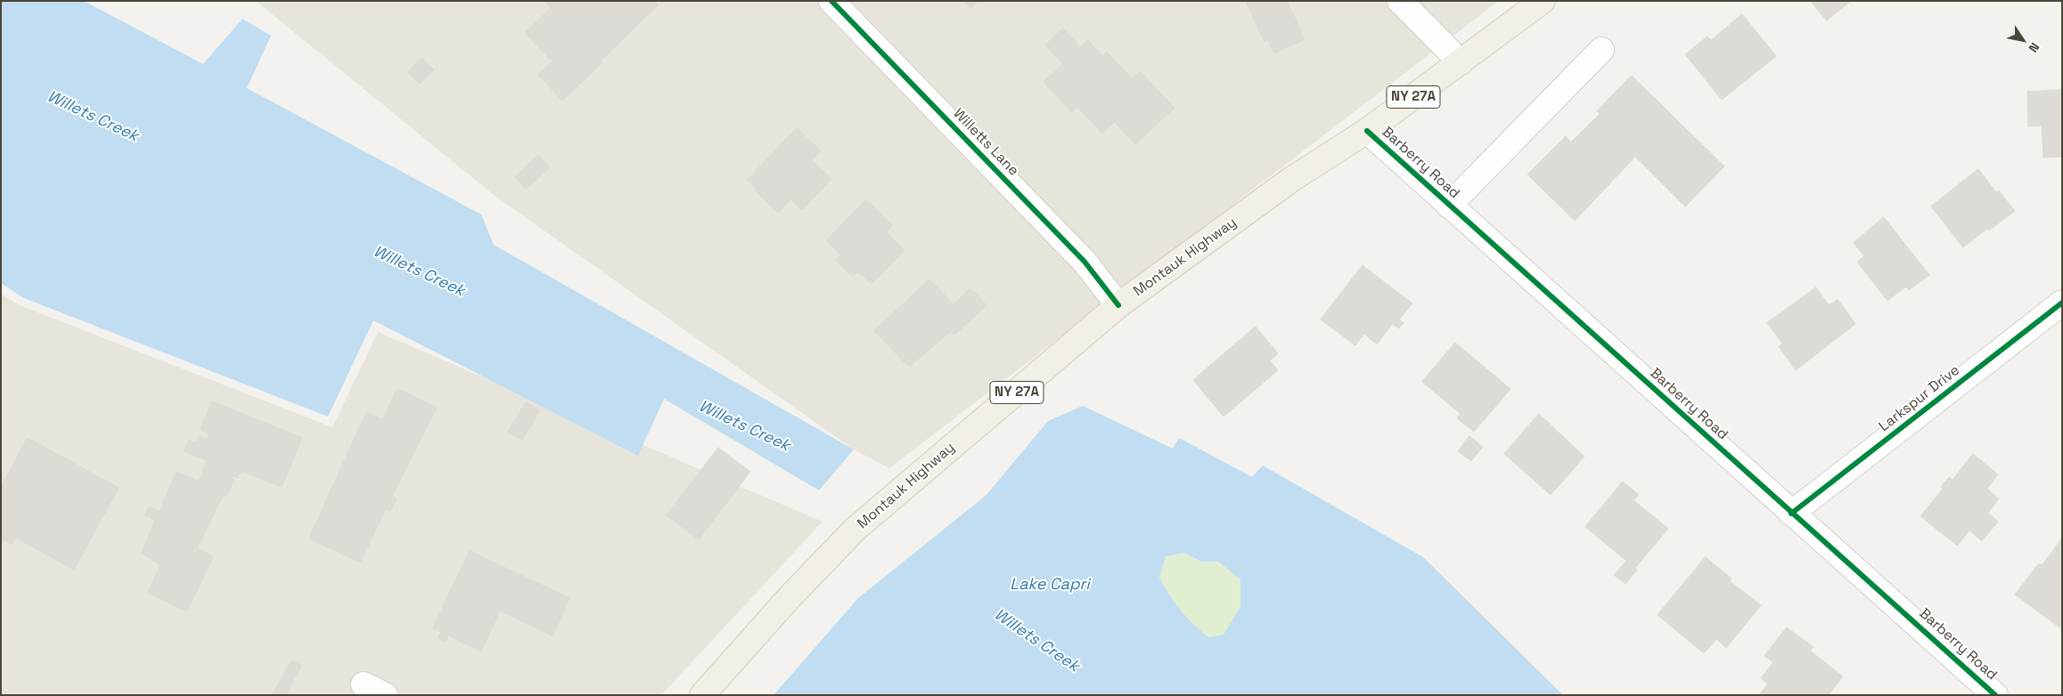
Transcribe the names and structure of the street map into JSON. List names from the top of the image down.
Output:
{
  "streets": {
    "main road": ["NY 27A", "Montauk Highway"],
    "street": ["Willetts Lane", "Barberry Road", "Larkspur Drive"]
  },
  "crossings": [
    ["Willetts Lane", "Montauk Highway"],
    ["Barberry Road", "Montauk Highway"],
    ["Barberry Road", "Larkspur Drive"]
  ],
  "water": ["Willets Creek", "Lake Capri"],
  "north": "bottom right"
}
